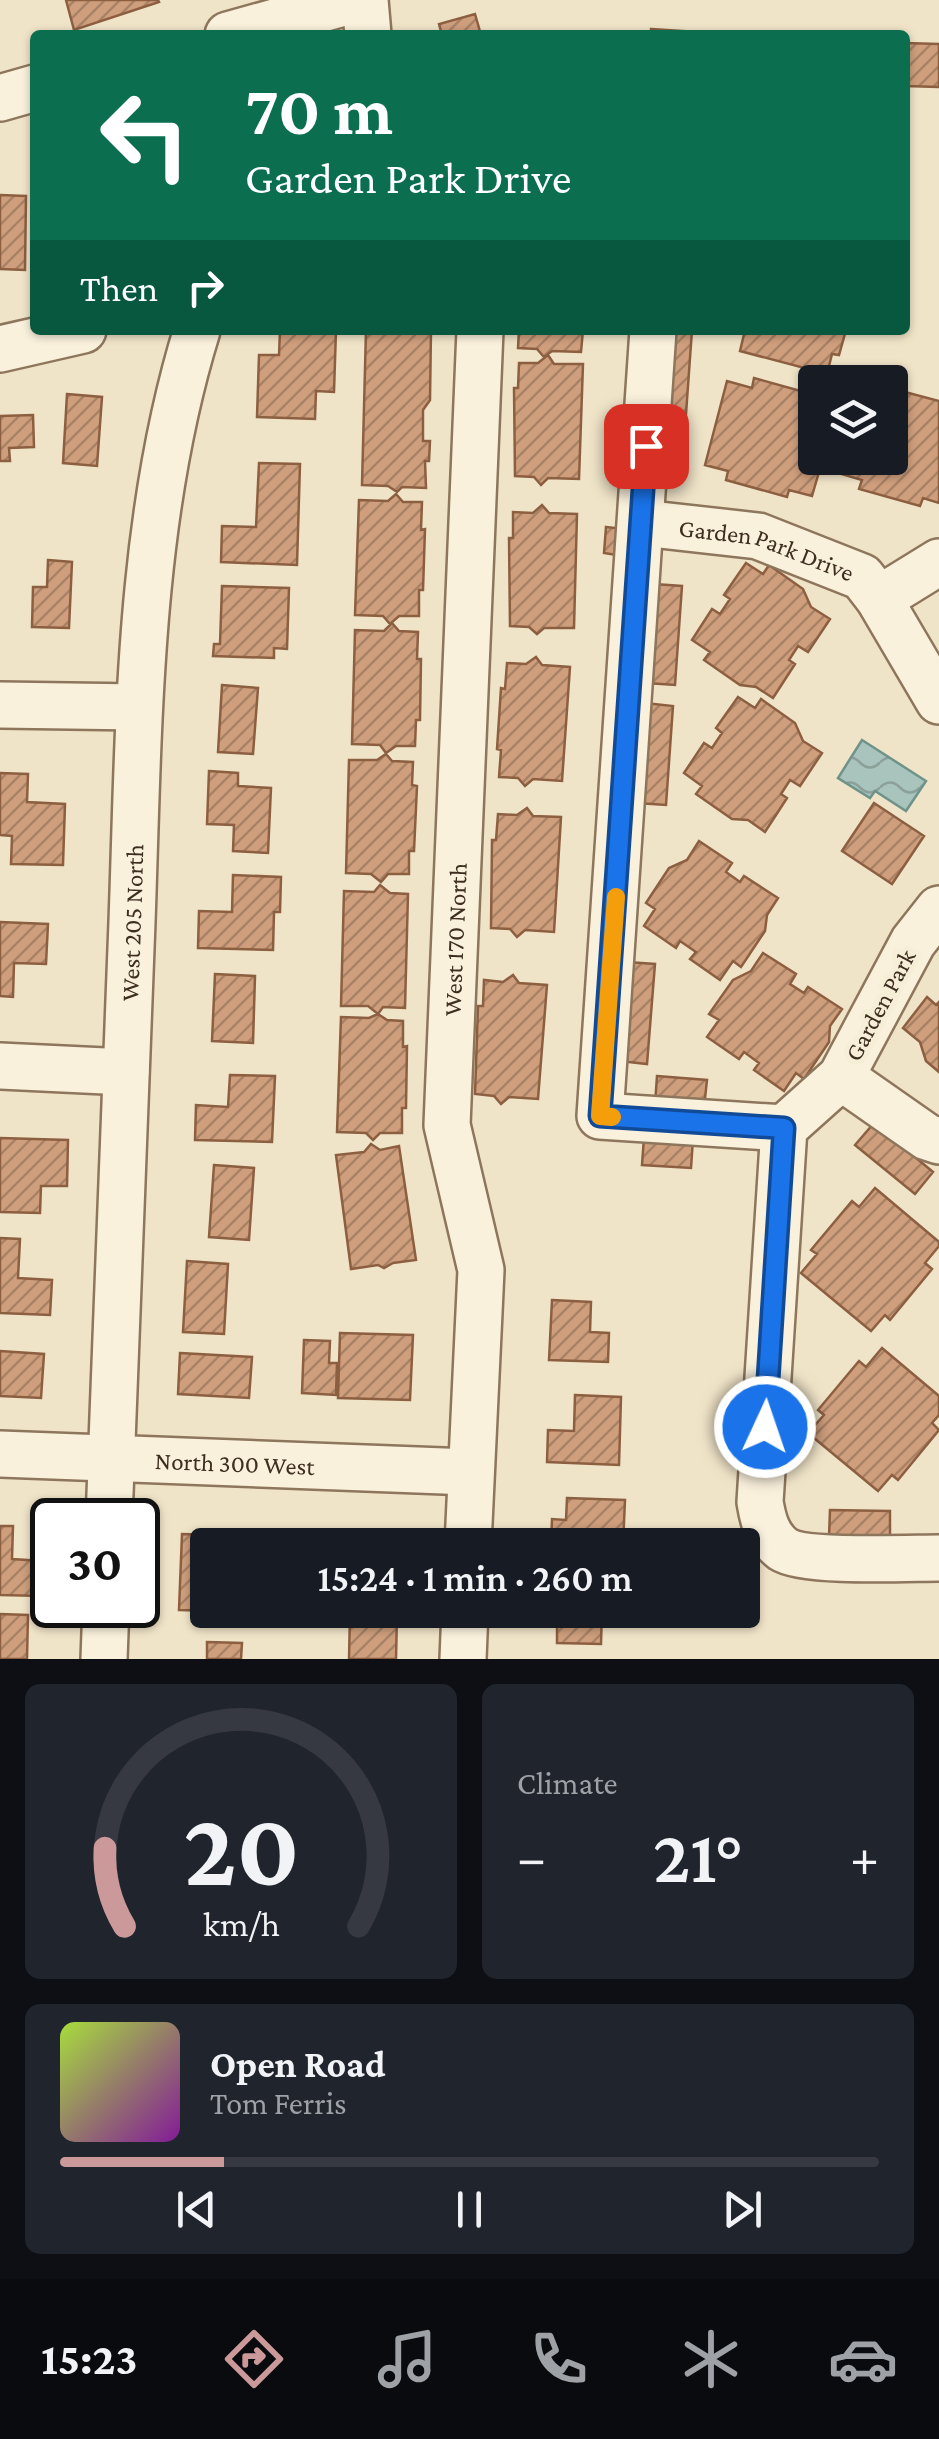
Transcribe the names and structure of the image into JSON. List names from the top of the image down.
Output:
{
  "streets": {
    "street": [
      "Garden Park Drive",
      "West 205 North",
      "West 170 North",
      "Garden Park",
      "North 300 West"
    ]
  },
  "crossings": [
    ["West 205 North", "North 300 West"],
    ["West 170 North", "North 300 West"]
  ],
  "page": {
    "turn": ["70 m", "Garden Park Drive"],
    "then": "Then",
    "limit": "30",
    "trip": "15:24 · 1 min · 260 m",
    "tile": "Climate",
    "heat": ["−", "21°", "+"],
    "song": ["Open Road", "Tom Ferris"],
    "tabs": "15:23",
    "gauge": ["20", "km/h"]
  }
}
